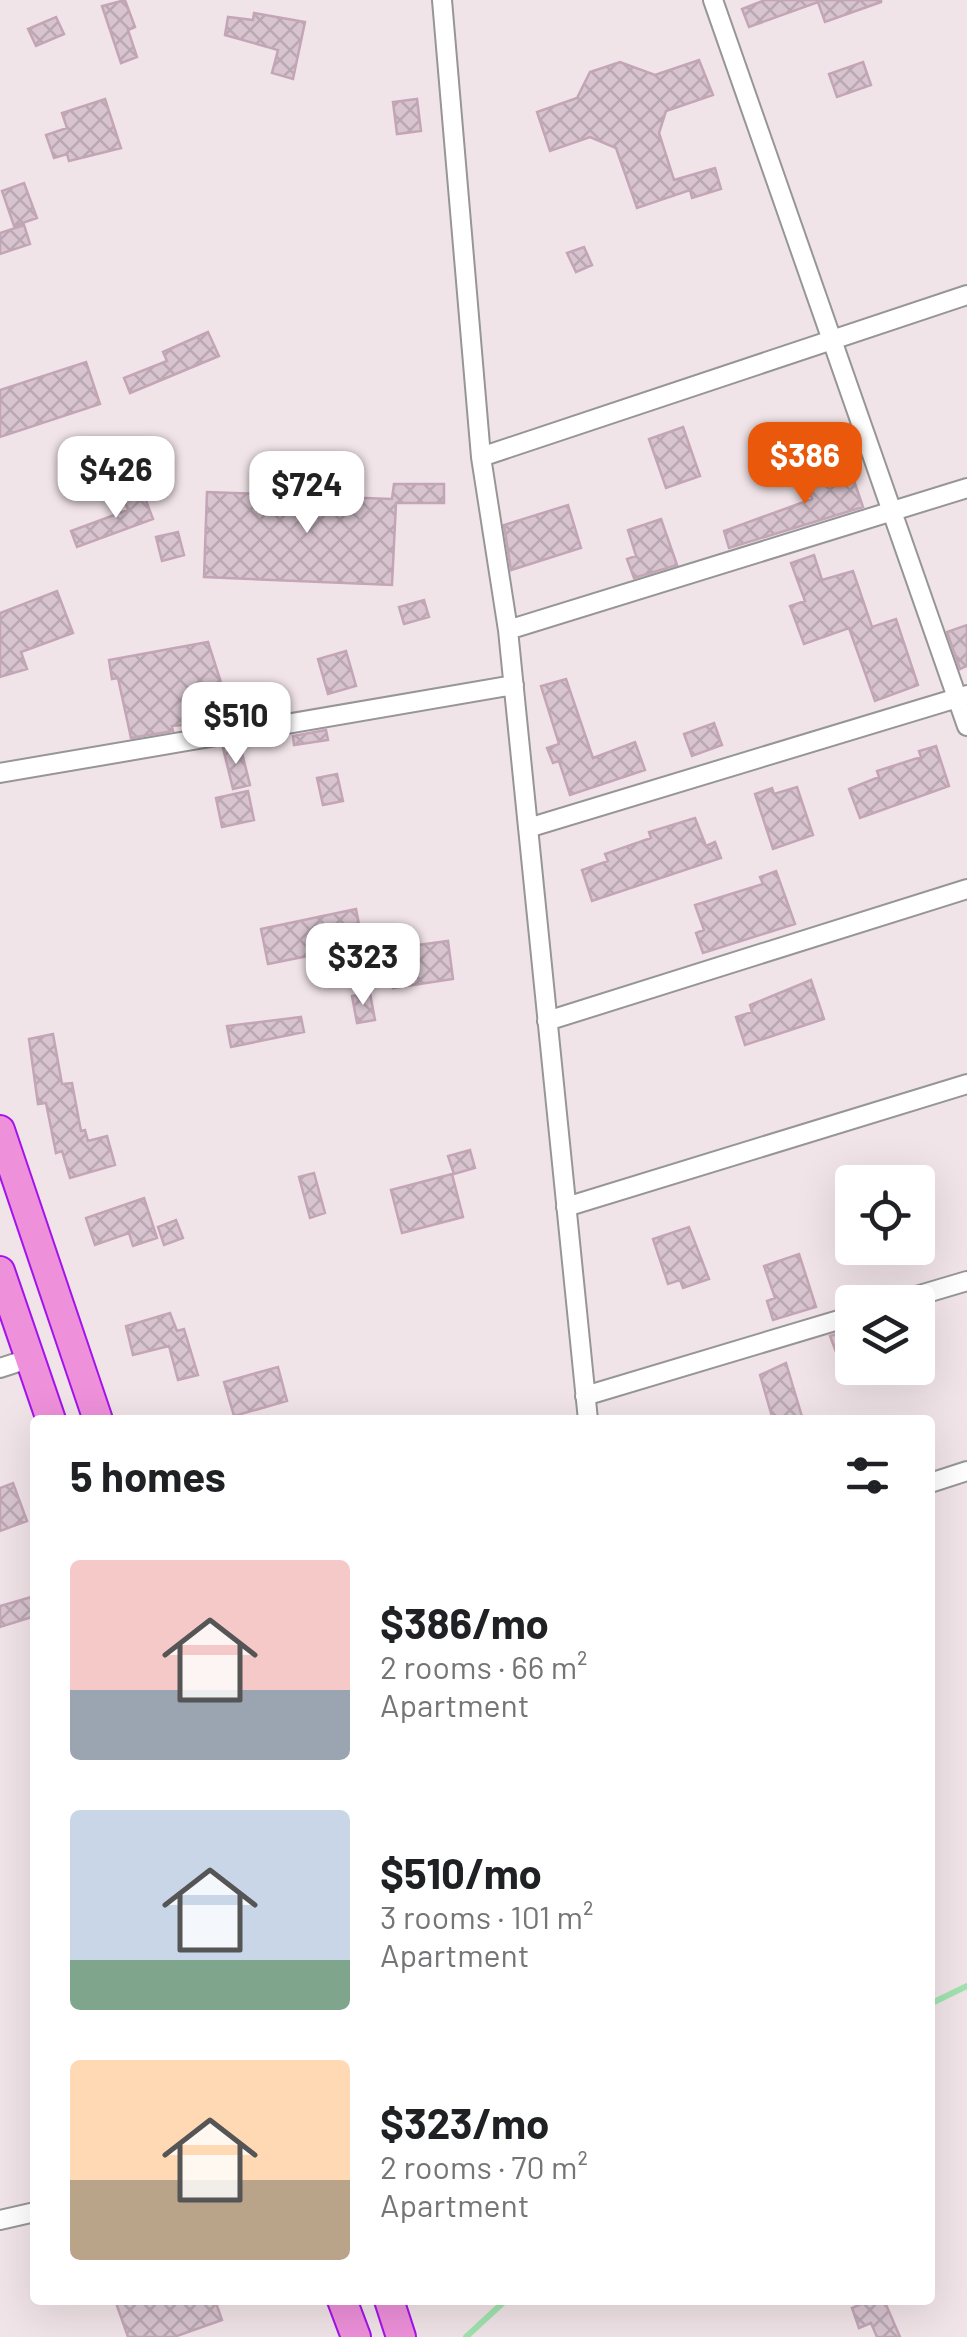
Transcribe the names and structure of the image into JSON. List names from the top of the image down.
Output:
{
  "page": {
    "price": [
      "$386",
      "$426",
      "$724",
      "$510",
      "$323"
    ],
    "heading": "5 homes",
    "list": [
      {
        "name": "$386/mo",
        "note": "2 rooms · 66 m² · Apartment"
      },
      {
        "name": "$510/mo",
        "note": "3 rooms · 101 m² · Apartment"
      },
      {
        "name": "$323/mo",
        "note": "2 rooms · 70 m² · Apartment"
      }
    ]
  }
}
